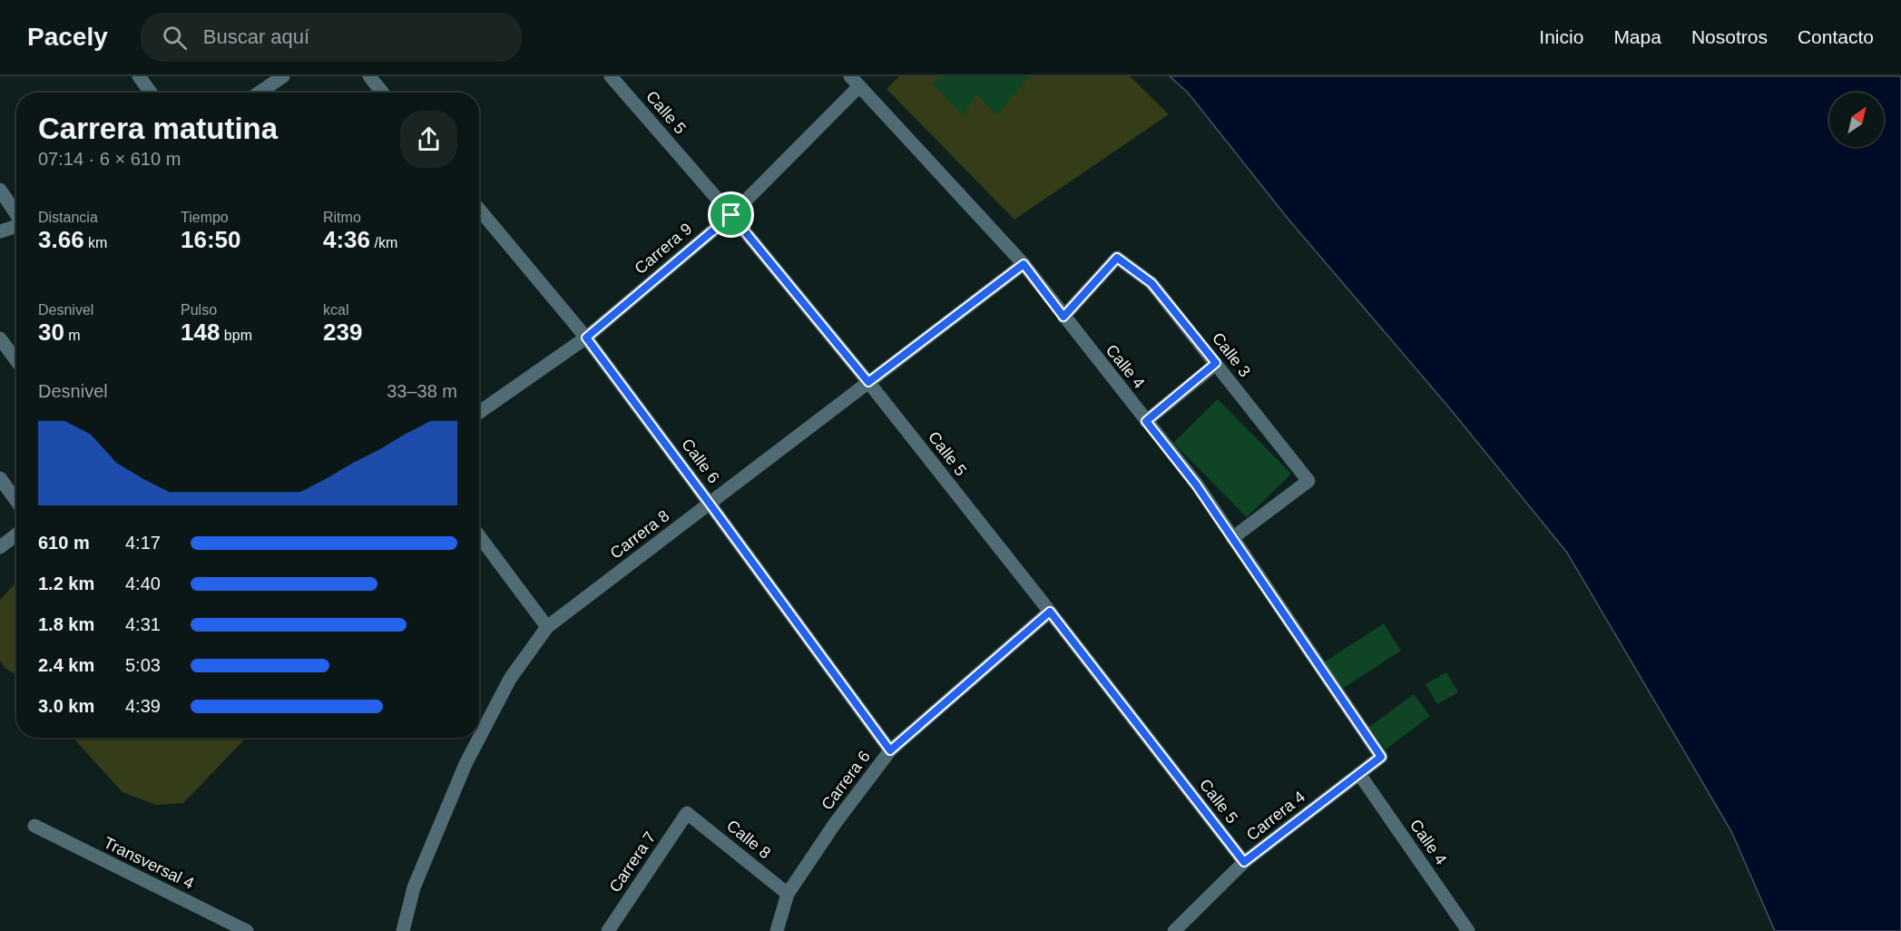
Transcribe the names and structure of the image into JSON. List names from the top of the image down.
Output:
{
  "streets": {
    "street": [
      "Calle 5",
      "Carrera 9",
      "Calle 3",
      "Calle 4",
      "Calle 6",
      "Carrera 8",
      "Carrera 6",
      "Carrera 4",
      "Calle 8",
      "Carrera 7",
      "Transversal 4"
    ]
  },
  "crossings": [
    ["Calle 5", "Carrera 9"],
    ["Calle 5", "Carrera 8"],
    ["Calle 5", "Carrera 6"],
    ["Calle 5", "Carrera 4"],
    ["Carrera 9", "Calle 4"],
    ["Carrera 9", "Calle 6"],
    ["Calle 3", "Calle 4"],
    ["Calle 4", "Carrera 8"],
    ["Calle 4", "Carrera 4"],
    ["Calle 6", "Carrera 8"],
    ["Calle 6", "Carrera 6"],
    ["Carrera 6", "Calle 8"],
    ["Calle 8", "Carrera 7"]
  ],
  "north": "top right",
  "page": {
    "header": "Pacely",
    "search": "Buscar aquí",
    "nav": [
      "Inicio",
      "Mapa",
      "Nosotros",
      "Contacto"
    ],
    "heading": ["Carrera matutina", "07:14 · 6 × 610 m"],
    "stats": [
      ["Distancia", "3.66 km"],
      ["Tiempo", "16:50"],
      ["Ritmo", "4:36 /km"],
      ["Desnivel", "30 m"],
      ["Pulso", "148 bpm"],
      ["kcal", "239"]
    ],
    "chart": ["Desnivel", "33–38 m"],
    "list": [
      {
        "name": "610 m",
        "note": "4:17"
      },
      {
        "name": "1.2 km",
        "note": "4:40"
      },
      {
        "name": "1.8 km",
        "note": "4:31"
      },
      {
        "name": "2.4 km",
        "note": "5:03"
      },
      {
        "name": "3.0 km",
        "note": "4:39"
      }
    ]
  }
}
